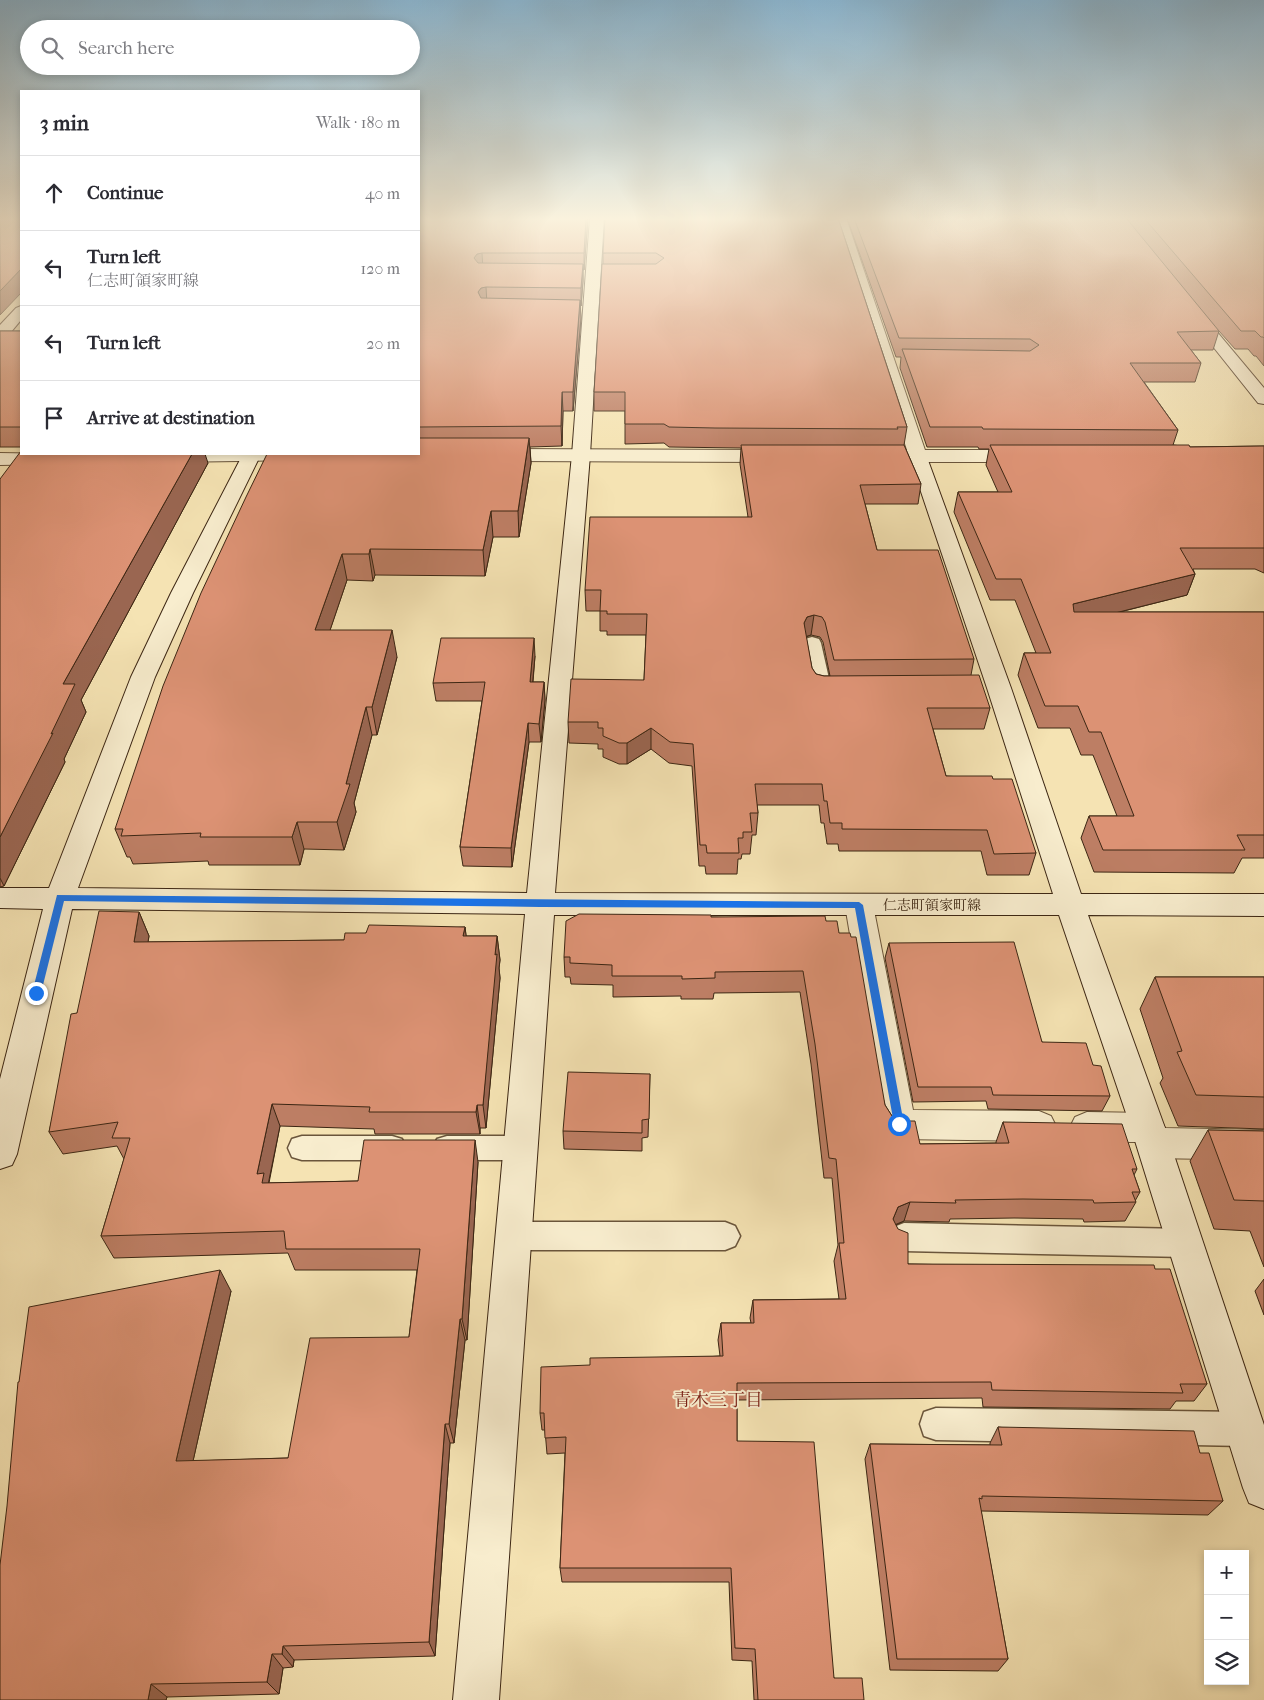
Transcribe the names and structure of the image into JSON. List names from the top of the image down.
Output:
{
  "streets": {
    "street": ["仁志町領家町線"]
  },
  "districts": ["青木三丁目"],
  "page": {
    "search": "Search here",
    "heading": ["3 min", "Walk · 180 m"],
    "list": [
      ["Continue", "40 m"],
      ["Turn left", "仁志町領家町線", "120 m"],
      ["Turn left", "20 m"],
      "Arrive at destination"
    ],
    "map_buttons": ["+", "−"]
  }
}
